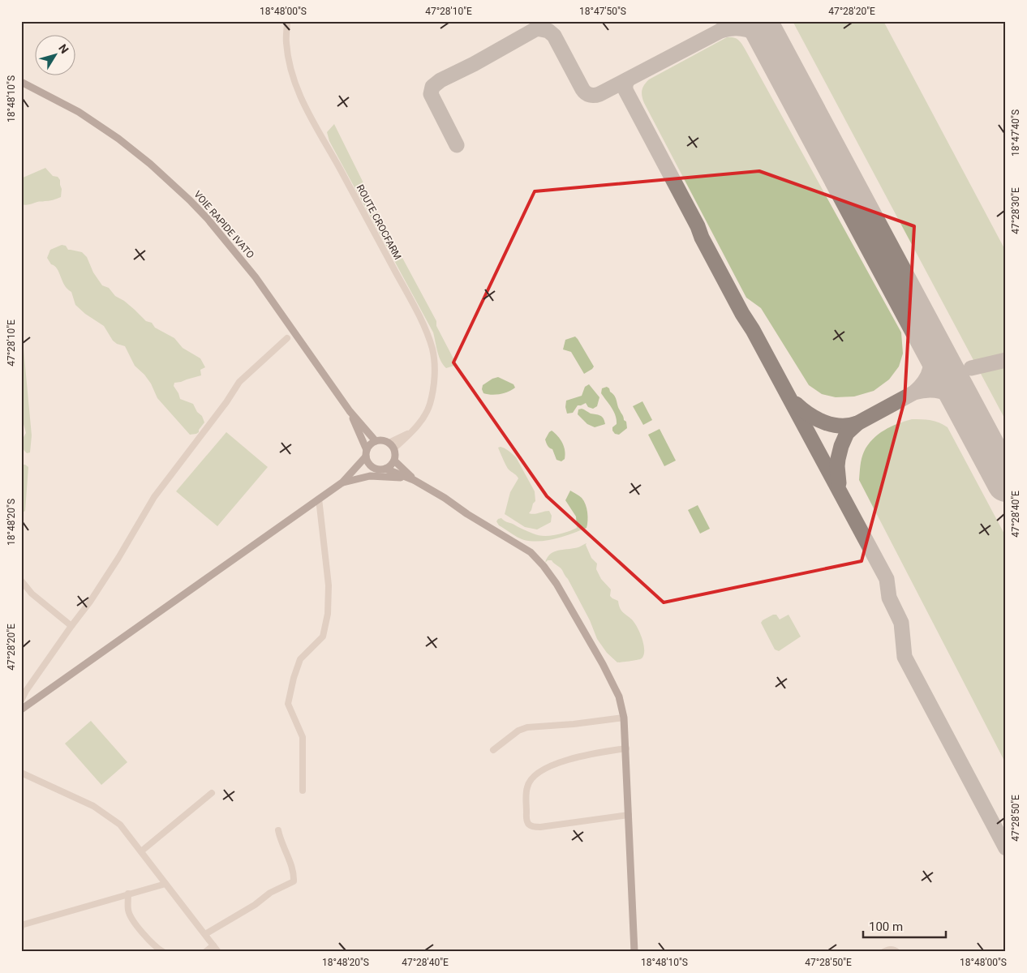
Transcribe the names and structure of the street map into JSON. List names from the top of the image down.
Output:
{
  "streets": {
    "main road": ["VOIE RAPIDE IVATO"],
    "street": ["ROUTE CROCFARM"]
  },
  "scale_bar": "100 m",
  "north": "top right",
  "coordinates": [
    "18°48'00\"S",
    "47°28'10\"E",
    "18°47'50\"S",
    "47°28'20\"E",
    "18°48'10\"S",
    "18°47'40\"S",
    "47°28'30\"E",
    "47°28'40\"E",
    "18°48'20\"S",
    "47°28'50\"E"
  ]
}
